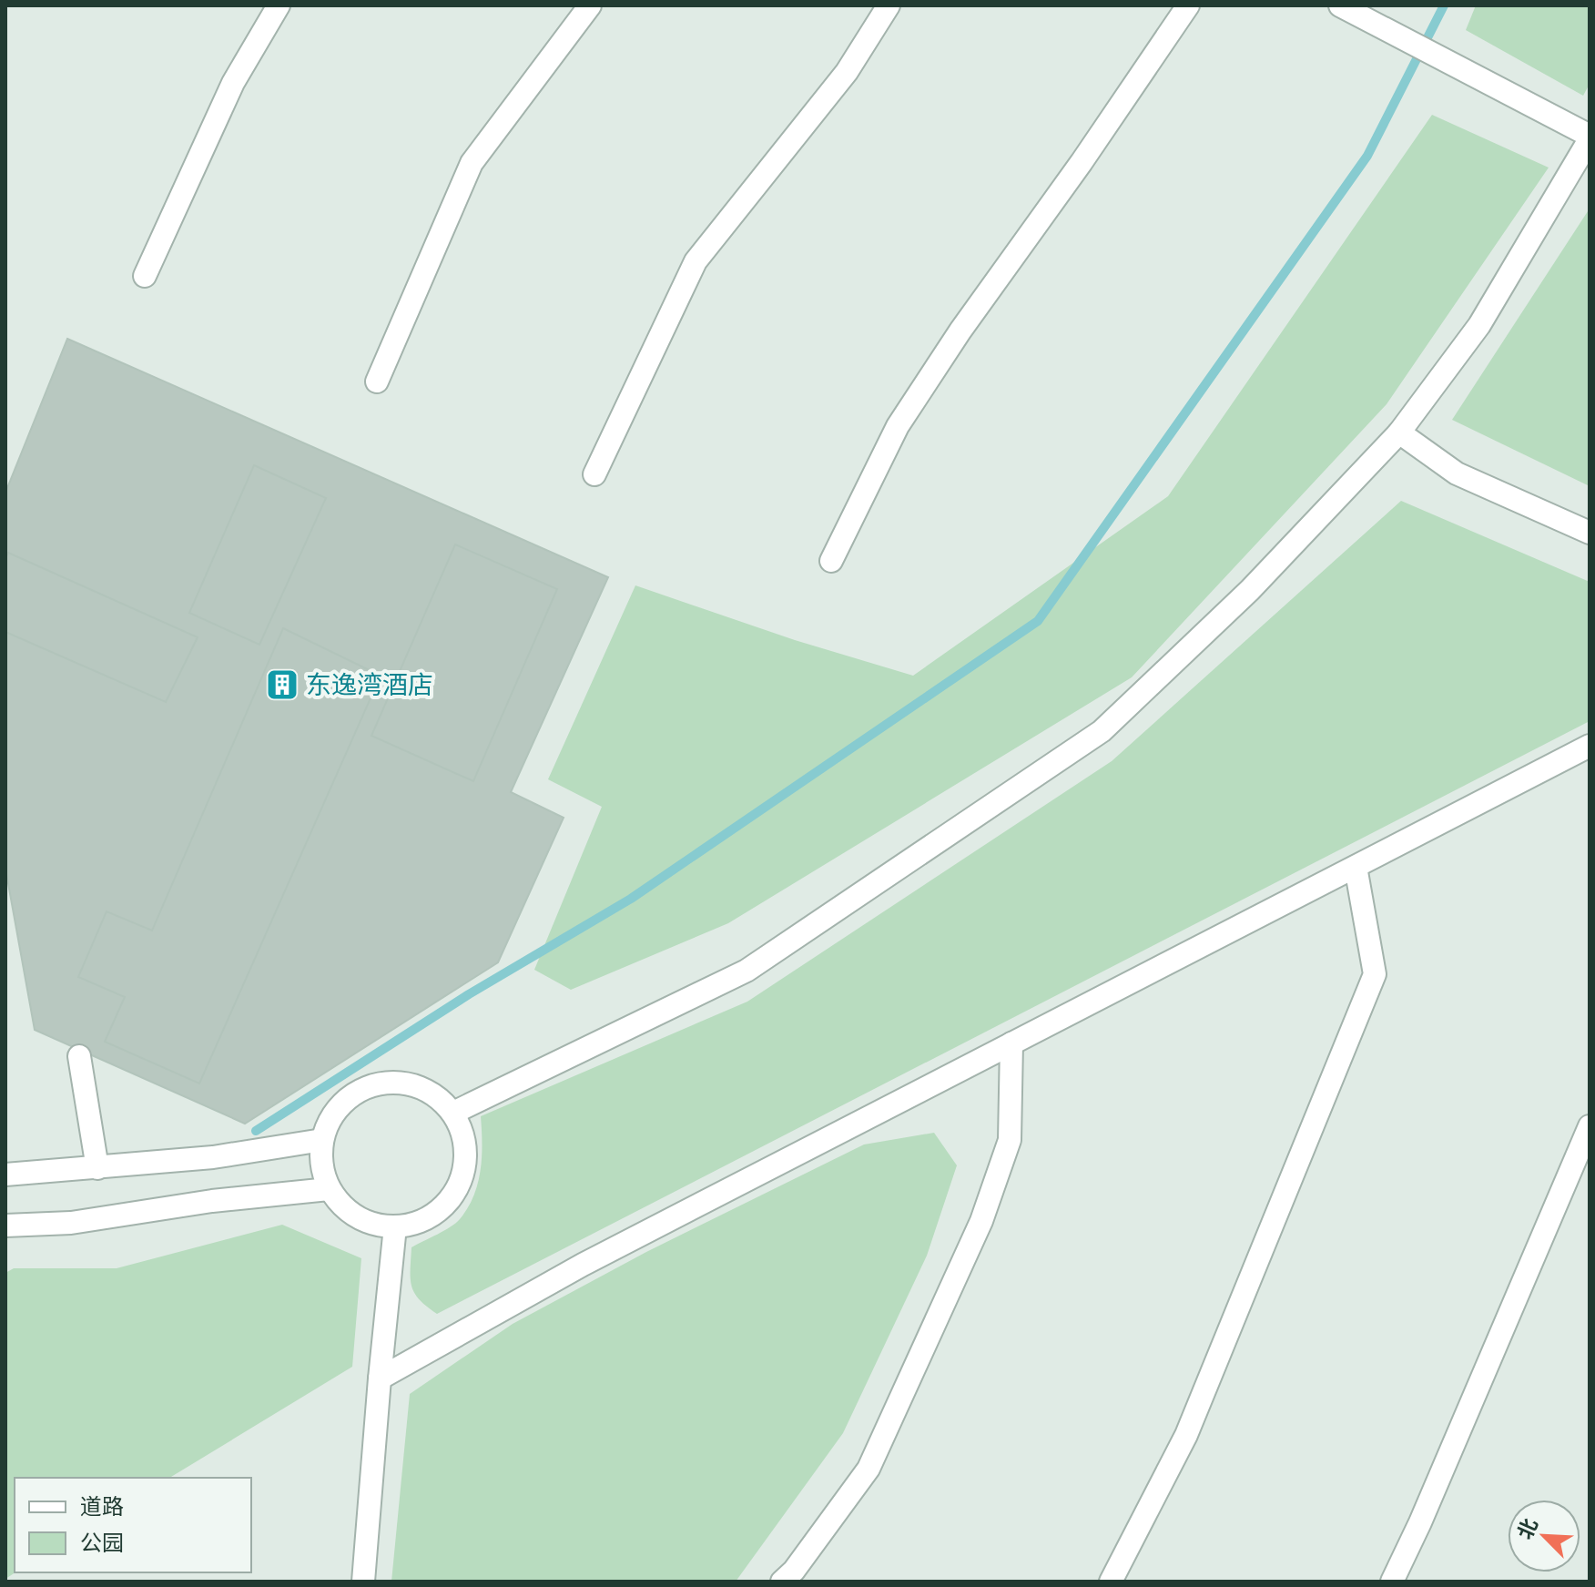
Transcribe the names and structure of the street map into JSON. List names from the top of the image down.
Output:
{
  "places": {
    "building": ["东逸湾酒店"]
  },
  "legend": ["道路", "公园"],
  "north": "top left"
}
